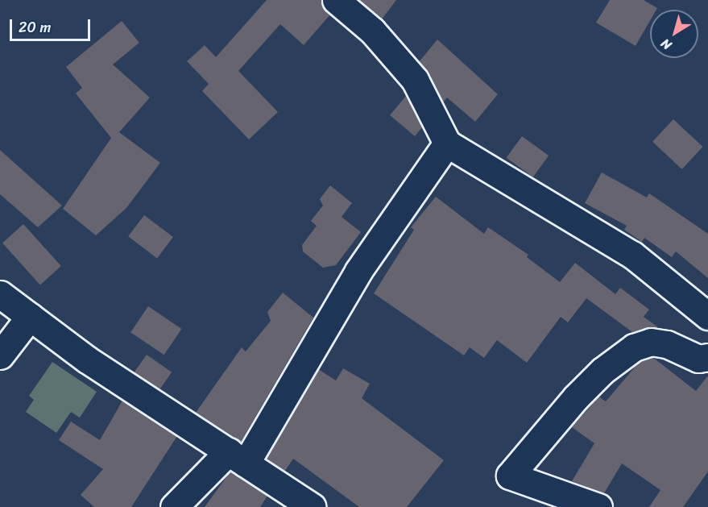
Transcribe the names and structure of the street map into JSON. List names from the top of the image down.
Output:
{
  "scale_bar": "20 m",
  "north": "bottom left"
}
